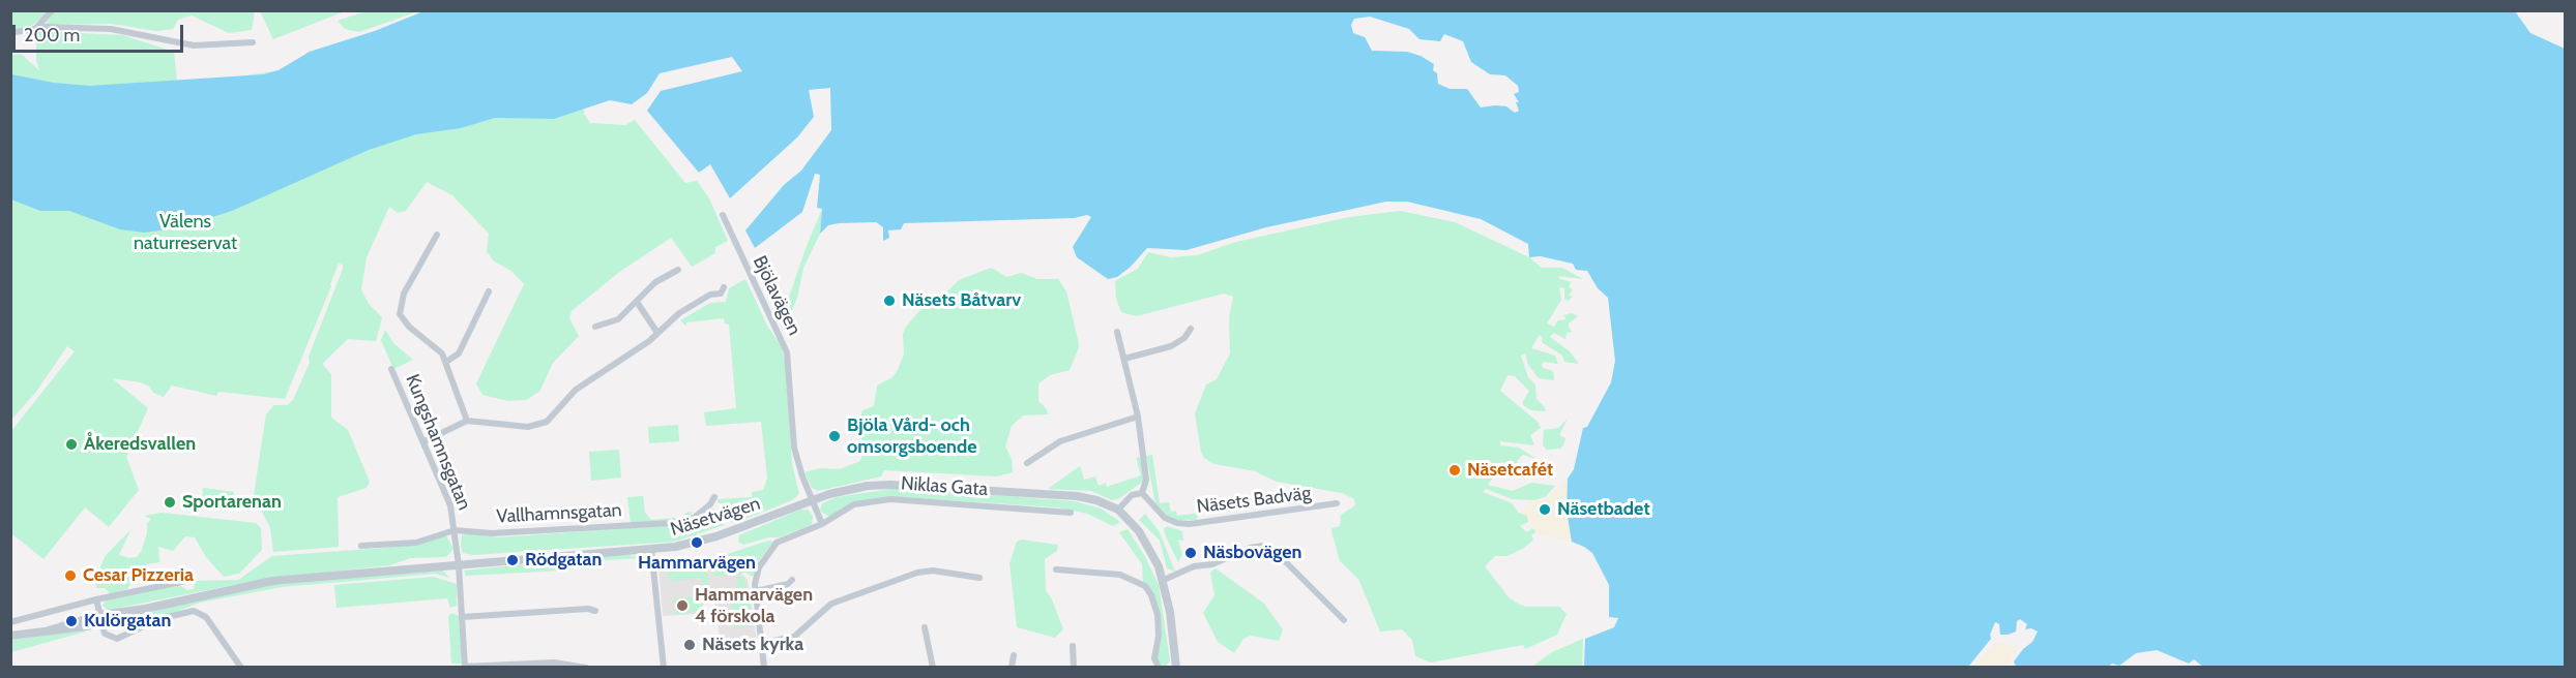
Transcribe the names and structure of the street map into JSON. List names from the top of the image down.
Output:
{
  "streets": {
    "street": [
      "Bjölavägen",
      "Kungshamnsgatan",
      "Niklas Gata",
      "Näsets Badväg",
      "Vallhamnsgatan",
      "Näsetvägen"
    ]
  },
  "crossings": [
    ["Bjölavägen", "Niklas Gata"],
    ["Bjölavägen", "Näsetvägen"],
    ["Kungshamnsgatan", "Vallhamnsgatan"],
    ["Kungshamnsgatan", "Näsetvägen"]
  ],
  "parks": ["Välens naturreservat"],
  "places": [
    "Näsets Båtvarv",
    "Bjöla Vård- och omsorgsboende",
    "Åkeredsvallen",
    "Näsetcafét",
    "Sportarenan",
    "Näsetbadet",
    "Hammarvägen",
    "Näsbovägen",
    "Rödgatan",
    "Cesar Pizzeria",
    "Hammarvägen 4 förskola",
    "Kulörgatan",
    "Näsets kyrka"
  ],
  "scale_bar": "200 m"
}
